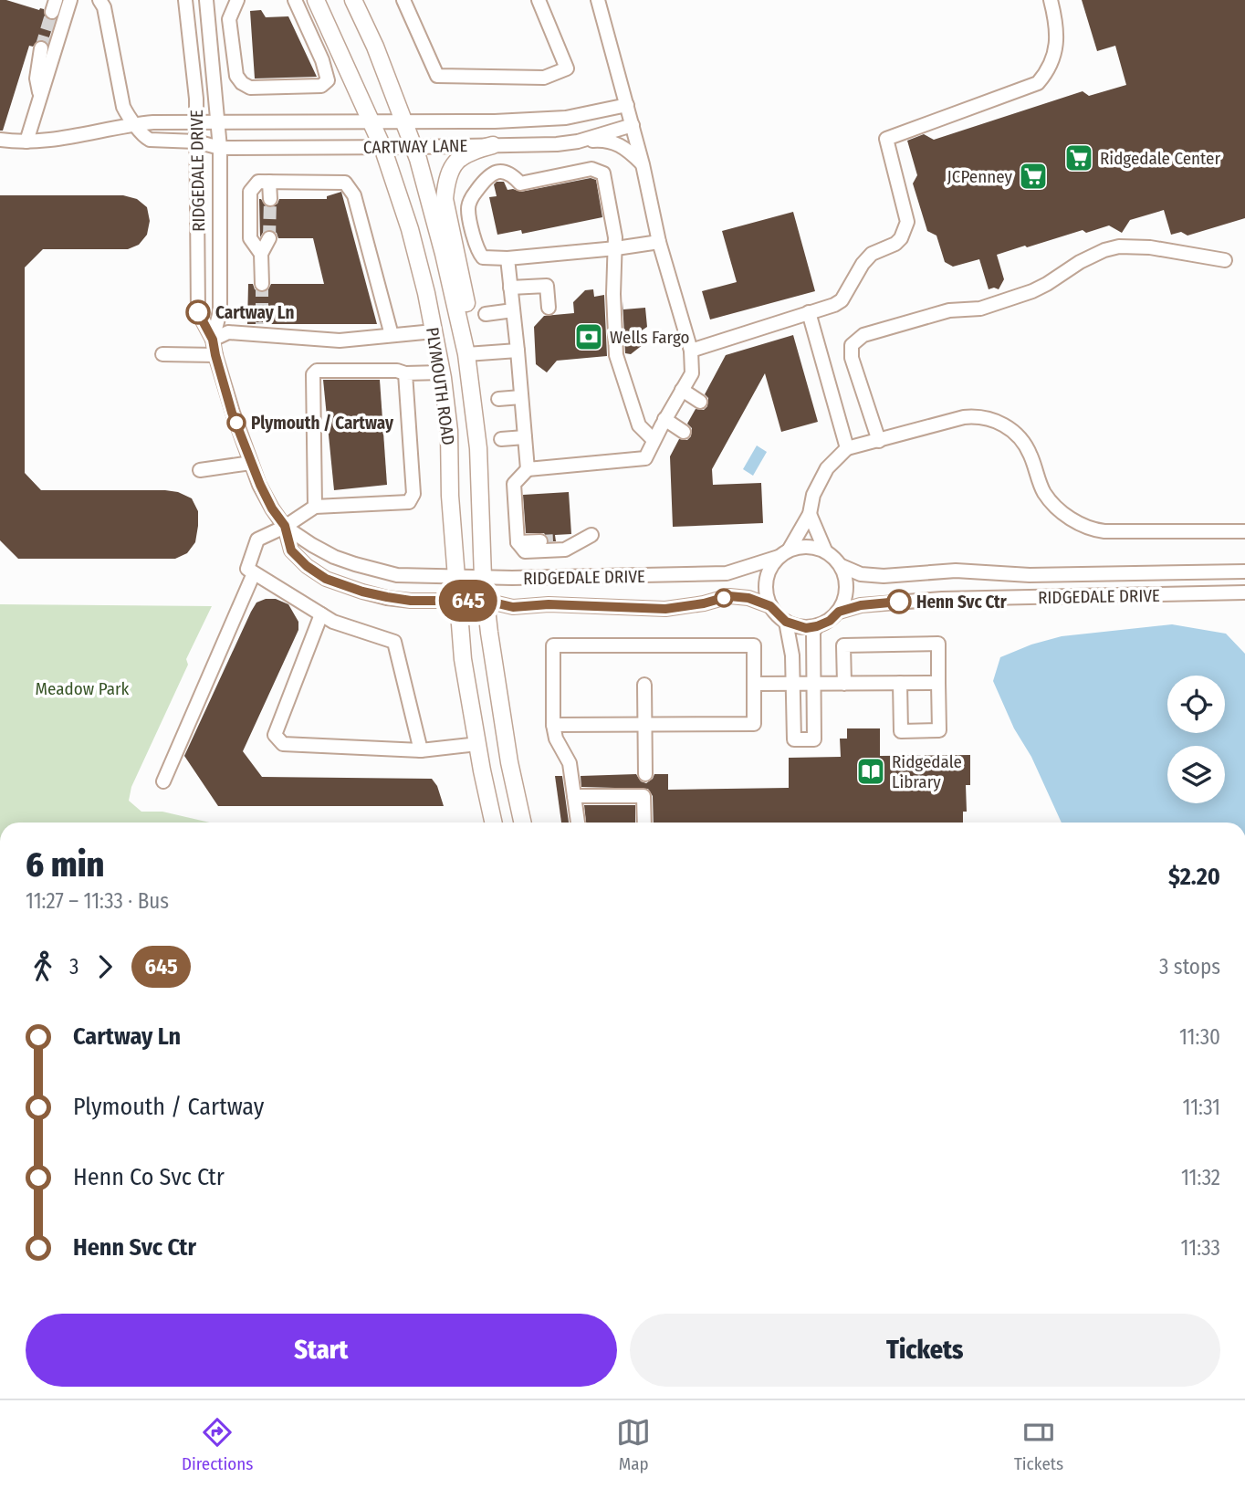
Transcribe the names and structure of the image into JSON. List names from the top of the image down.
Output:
{
  "streets": {
    "main road": ["PLYMOUTH ROAD"],
    "street": ["CARTWAY LANE", "RIDGEDALE DRIVE"]
  },
  "crossings": [
    ["CARTWAY LANE", "RIDGEDALE DRIVE"],
    ["CARTWAY LANE", "PLYMOUTH ROAD"],
    ["RIDGEDALE DRIVE", "PLYMOUTH ROAD"]
  ],
  "parks": ["Meadow Park"],
  "places": {
    "supermarket": ["Ridgedale Center", "JCPenney"],
    "other": ["Cartway Ln", "Plymouth / Cartway", "Henn Svc Ctr"],
    "bank": ["Wells Fargo"],
    "library": ["Ridgedale Library"]
  },
  "lines": ["bus line 645"],
  "page": {
    "on_map": "645",
    "heading": ["6 min", "11:27 – 11:33 · Bus", "$2.20"],
    "legs": ["3", "645", "3 stops"],
    "list": [
      {
        "name": "Cartway Ln",
        "value": "11:30"
      },
      {
        "name": "Plymouth / Cartway",
        "value": "11:31"
      },
      {
        "name": "Henn Co Svc Ctr",
        "value": "11:32"
      },
      {
        "name": "Henn Svc Ctr",
        "value": "11:33"
      }
    ],
    "buttons": ["Start", "Tickets"],
    "tabs": ["Directions", "Map", "Tickets"]
  }
}
